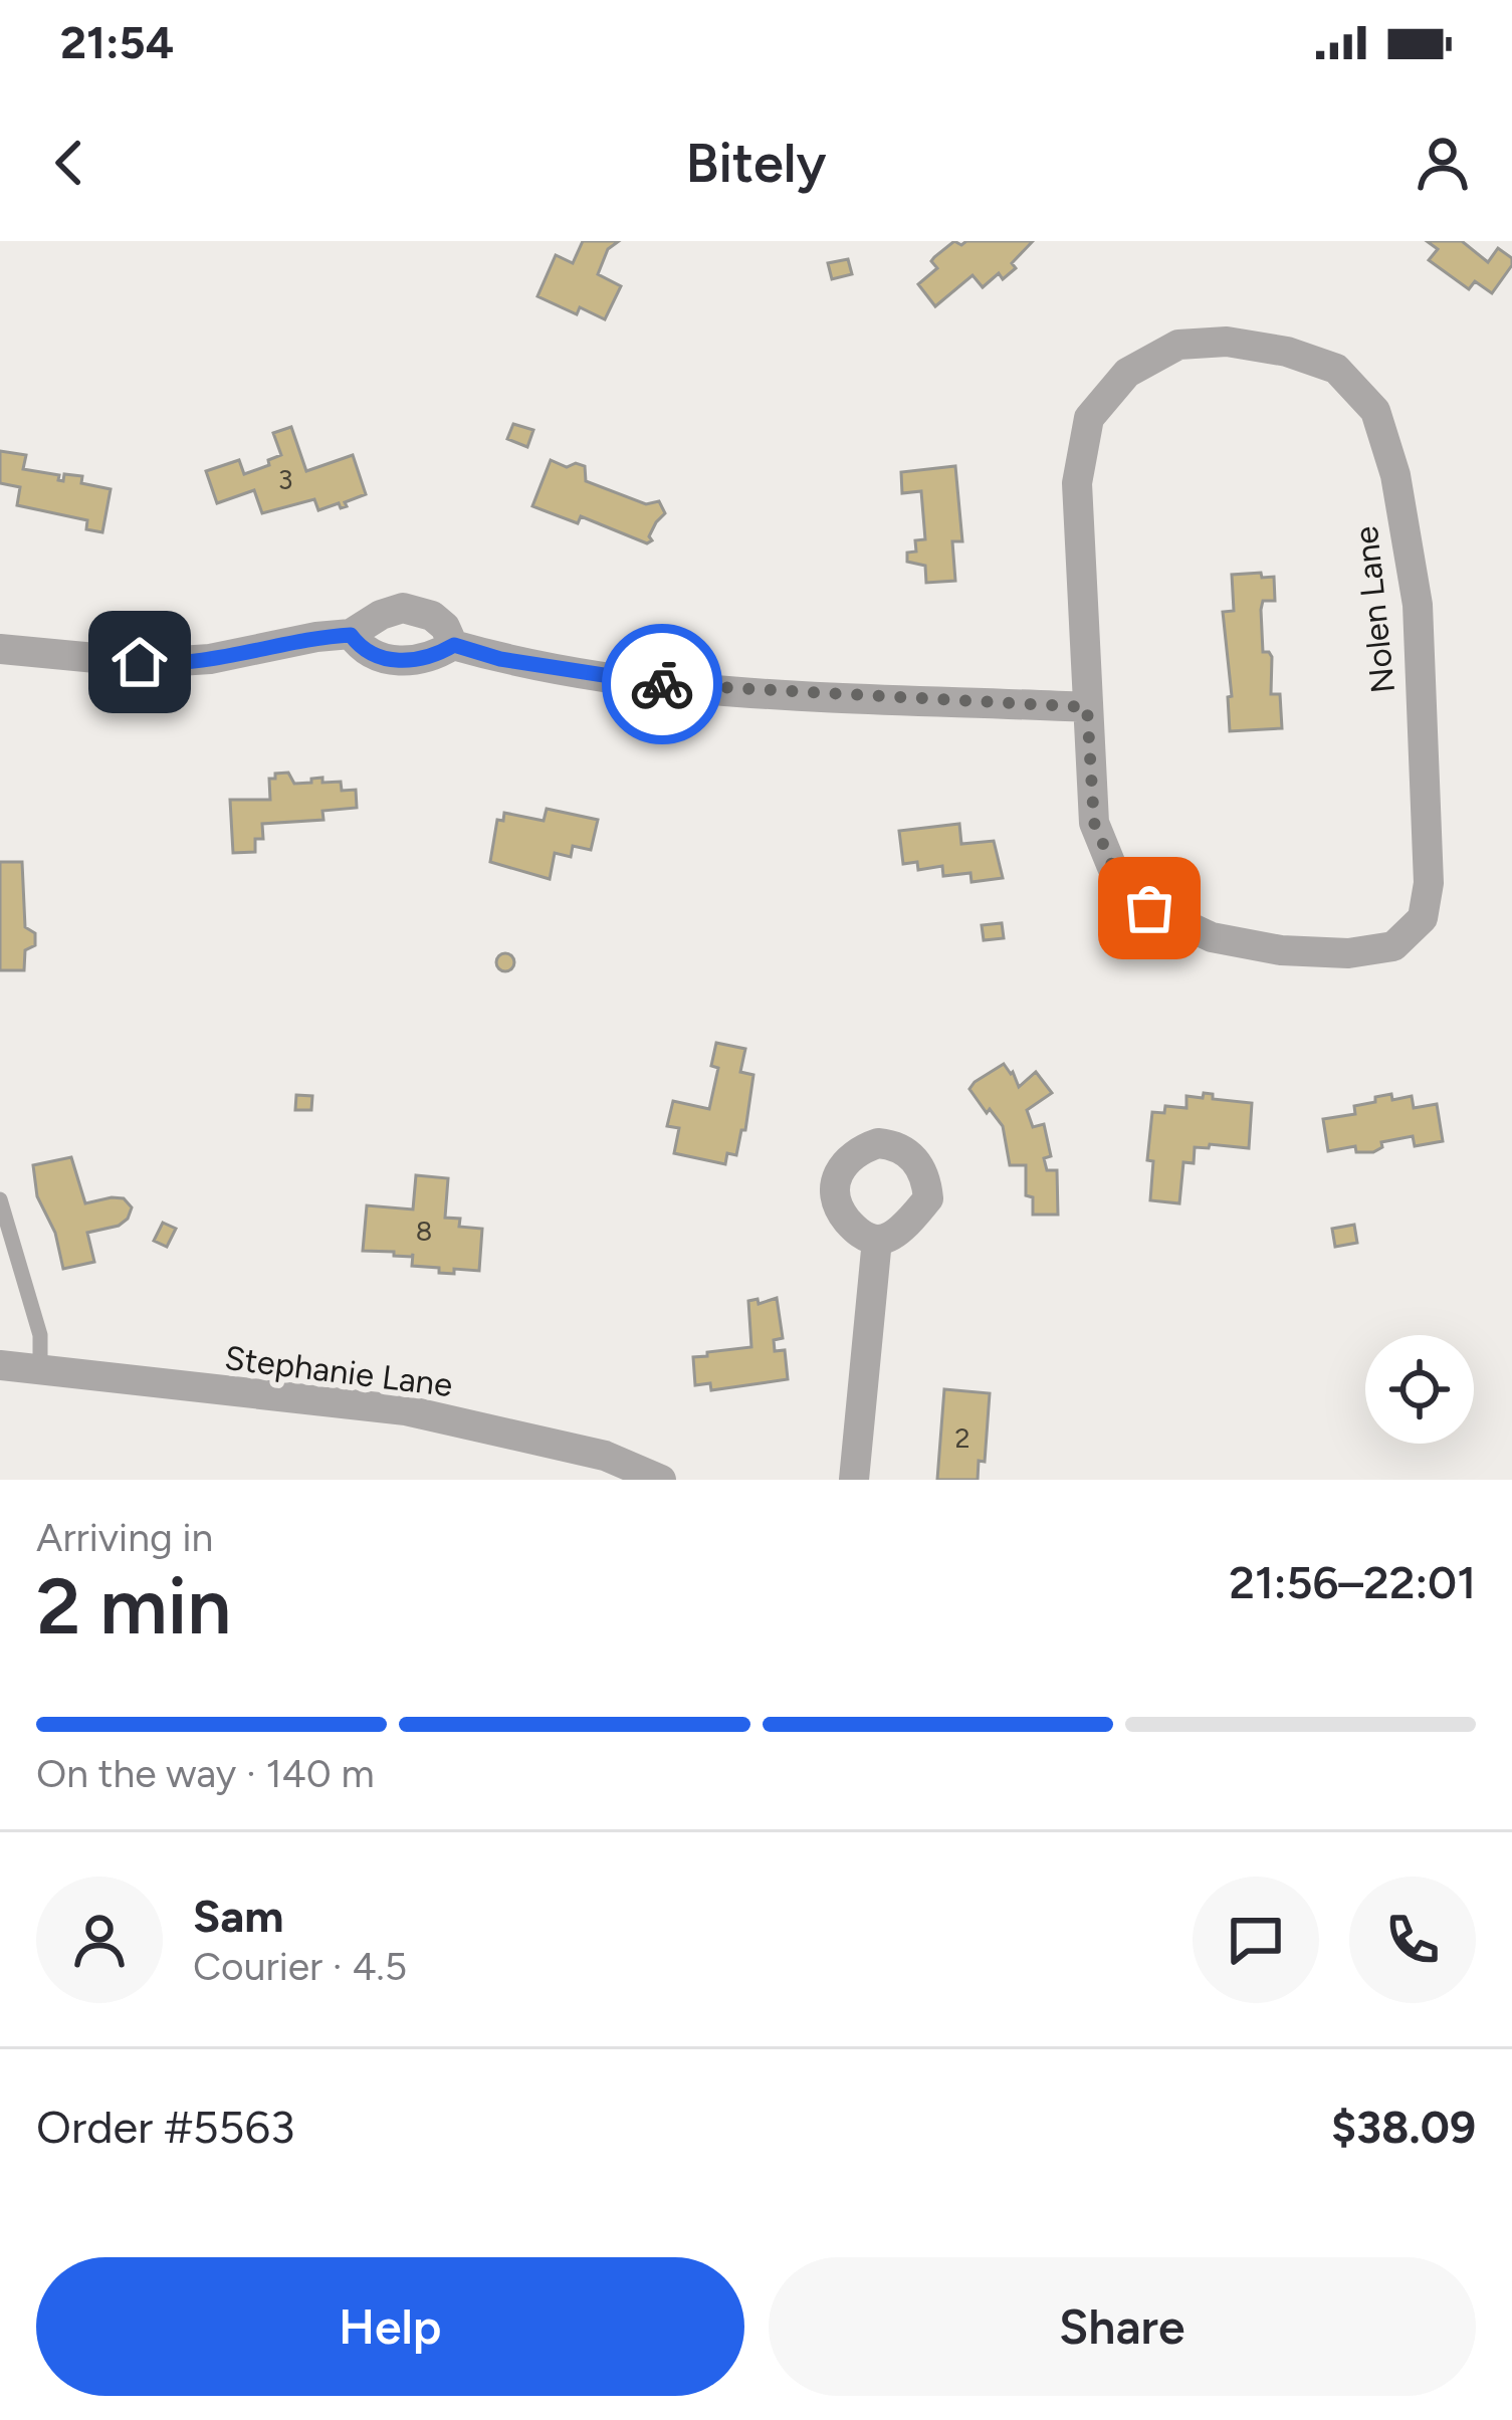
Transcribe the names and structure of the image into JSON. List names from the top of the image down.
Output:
{
  "streets": {
    "street": ["Nolen Lane", "Stephanie Lane"]
  },
  "house_numbers": ["3", "8", "2"],
  "page": {
    "status": "21:54",
    "header": "Bitely",
    "heading": ["2 min", "Arriving in", "21:56–22:01"],
    "panel": [
      "Sam",
      "Courier · 4.5",
      "Order #5563",
      "$38.09"
    ],
    "bar": "On the way · 140 m",
    "buttons": ["Help", "Share"]
  }
}
